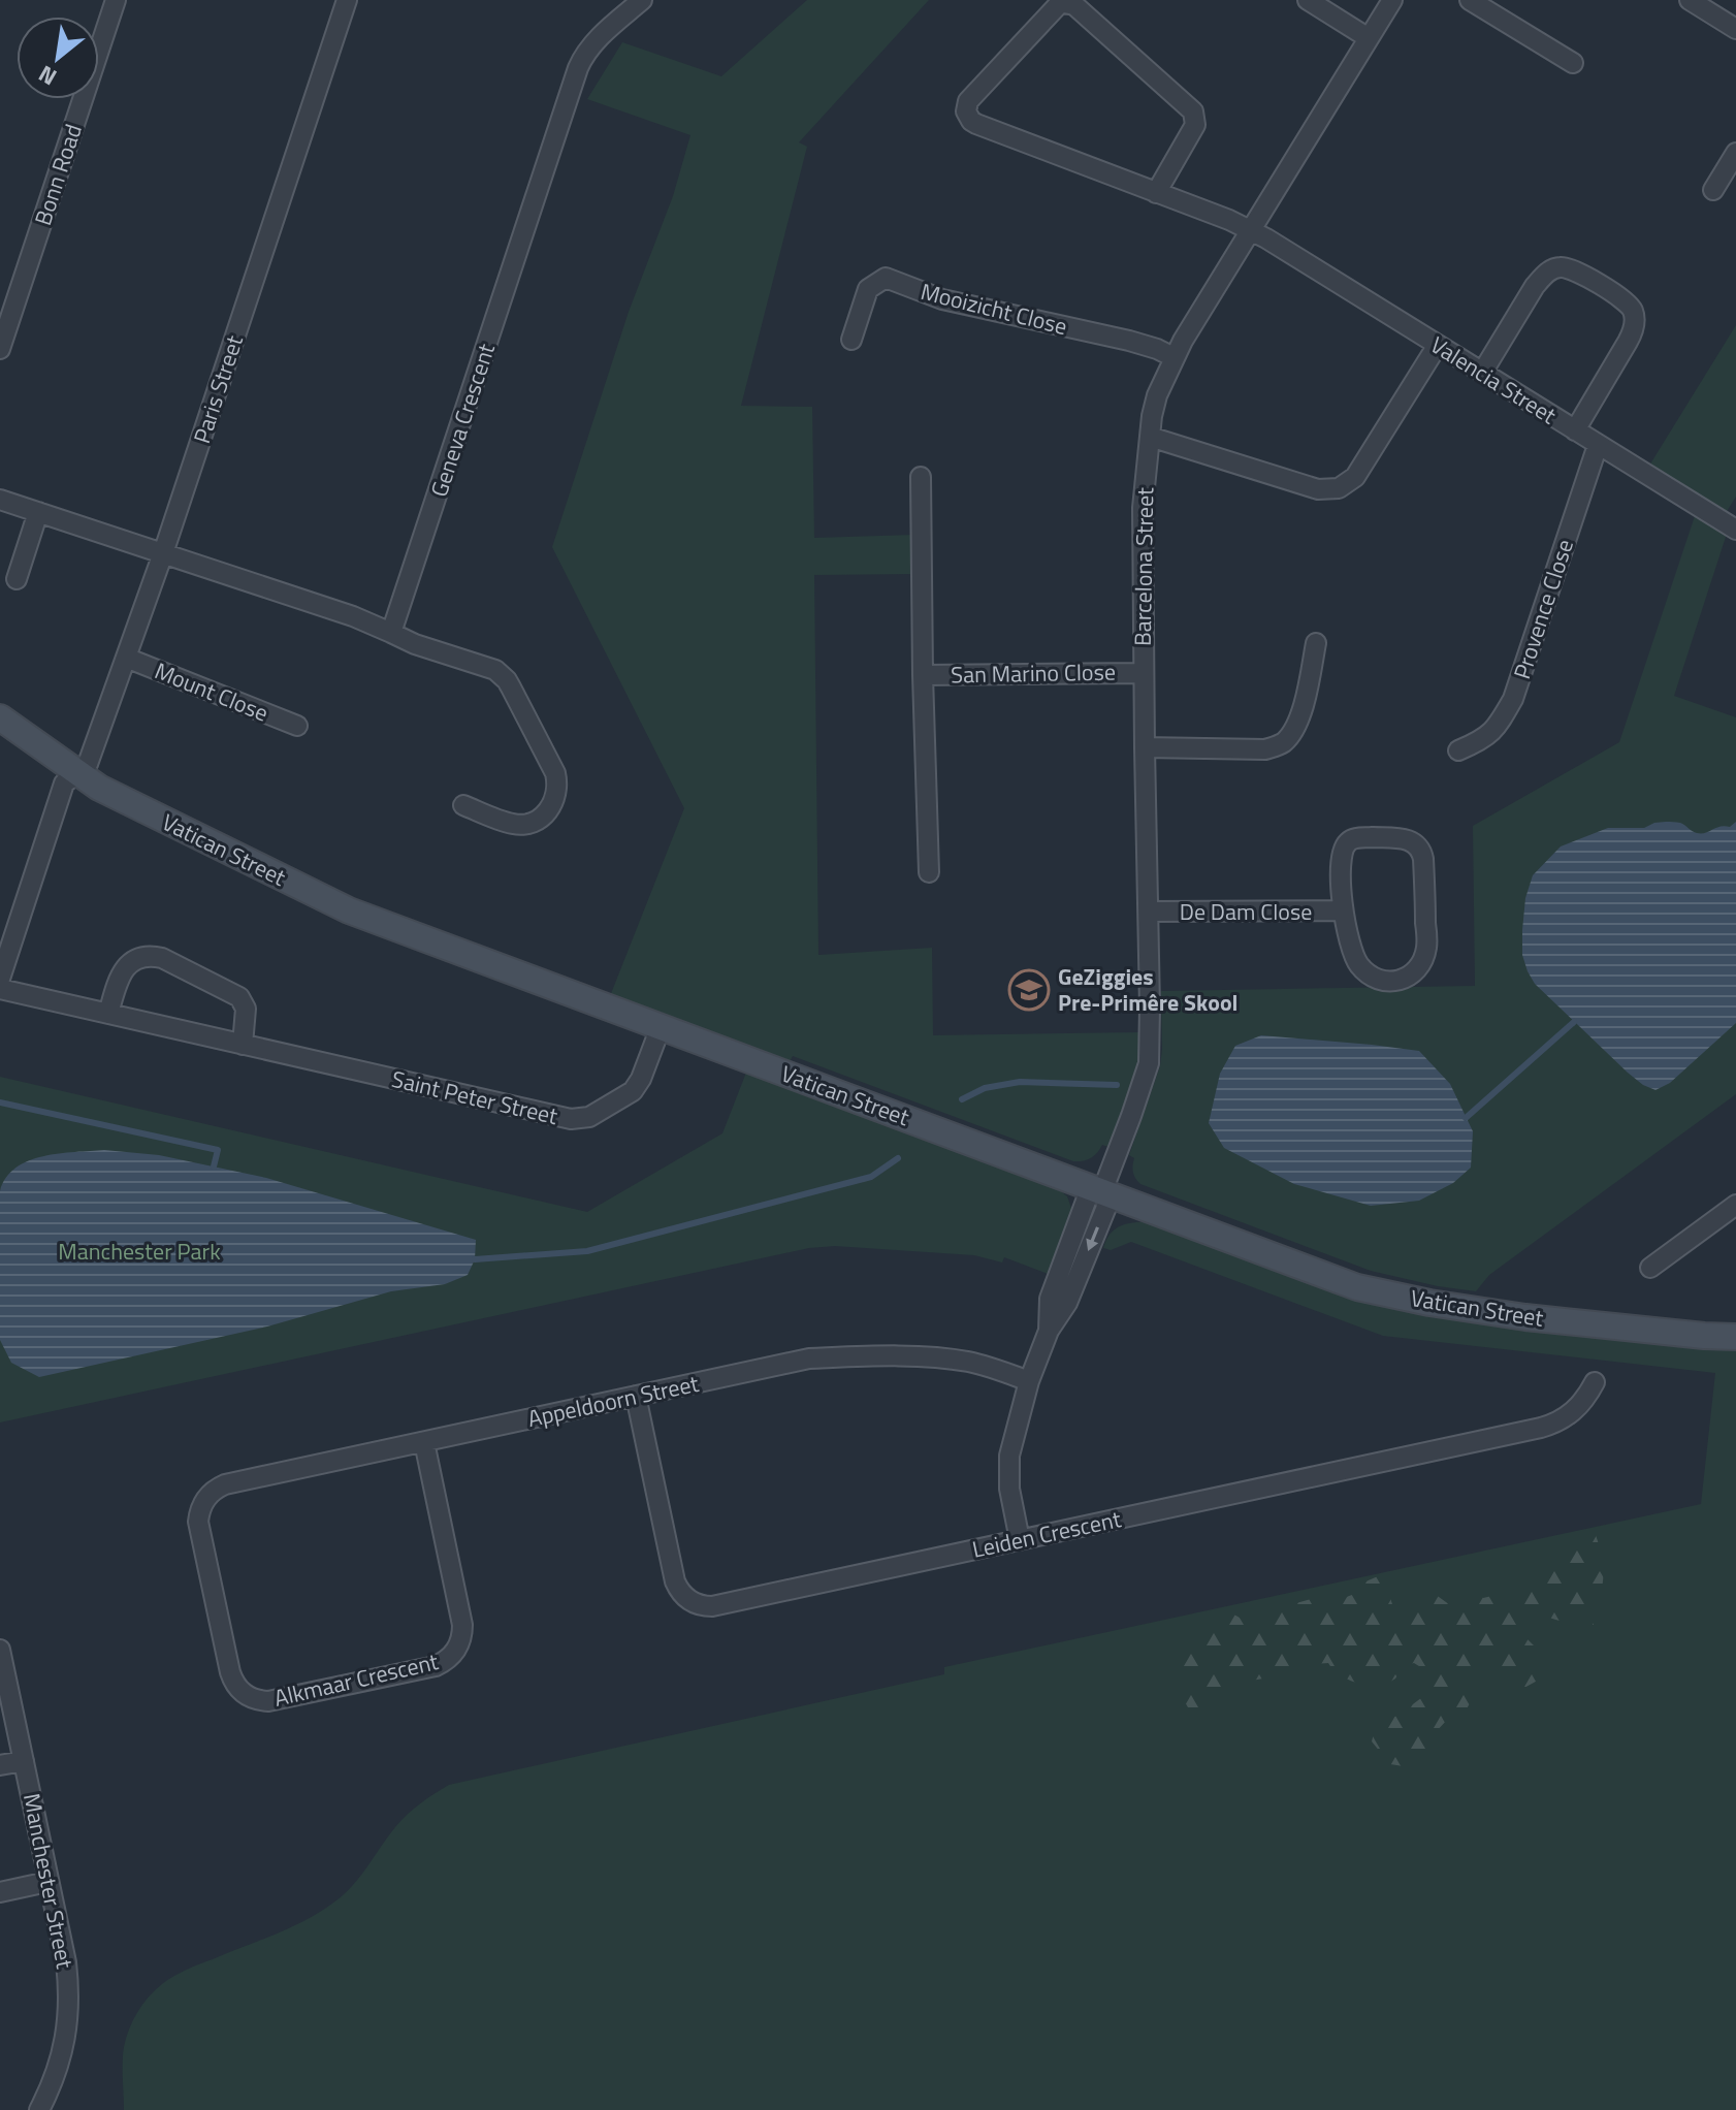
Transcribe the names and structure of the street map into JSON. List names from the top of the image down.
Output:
{
  "streets": {
    "street": [
      "Bonn Road",
      "Mooizicht Close",
      "Valencia Street",
      "Paris Street",
      "Geneva Crescent",
      "Barcelona Street",
      "Provence Close",
      "San Marino Close",
      "Mount Close",
      "Vatican Street",
      "De Dam Close",
      "Saint Peter Street",
      "Appeldoorn Street",
      "Leiden Crescent",
      "Alkmaar Crescent",
      "Manchester Street"
    ]
  },
  "crossings": [
    ["Mooizicht Close", "Barcelona Street"],
    ["Valencia Street", "Barcelona Street"],
    ["Valencia Street", "Provence Close"],
    ["Paris Street", "Mount Close"],
    ["Paris Street", "Vatican Street"],
    ["Barcelona Street", "San Marino Close"],
    ["Barcelona Street", "Vatican Street"],
    ["Barcelona Street", "De Dam Close"],
    ["Barcelona Street", "Appeldoorn Street"],
    ["Barcelona Street", "Leiden Crescent"],
    ["Vatican Street", "Saint Peter Street"],
    ["Appeldoorn Street", "Leiden Crescent"],
    ["Appeldoorn Street", "Alkmaar Crescent"]
  ],
  "parks": ["Manchester Park"],
  "places": {
    "school or university": ["GeZiggies Pre-Primêre Skool"]
  },
  "north": "bottom left"
}
